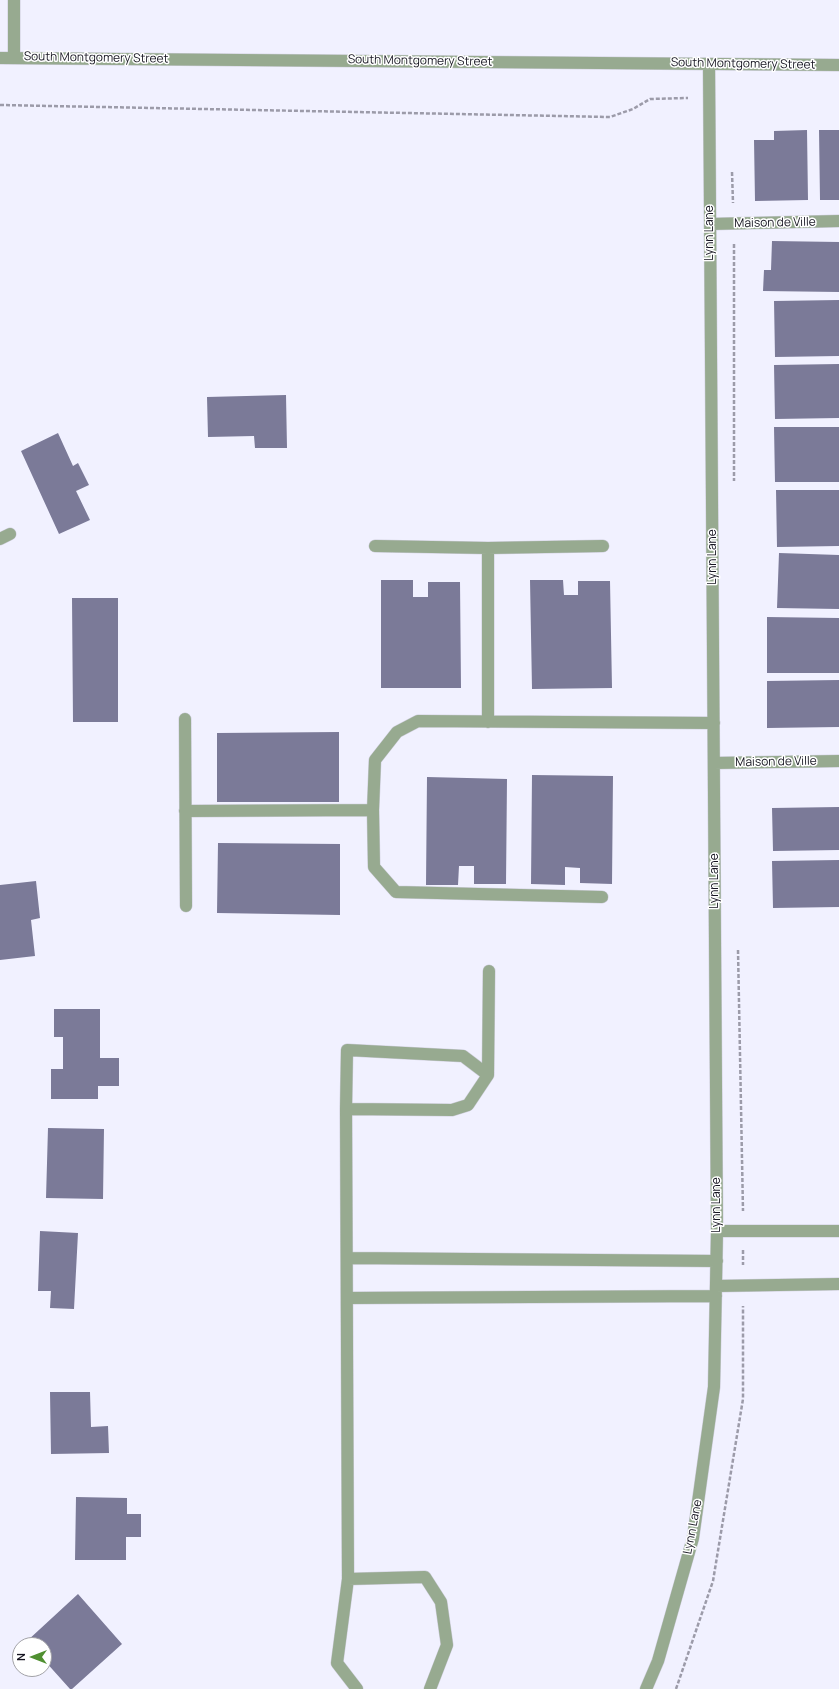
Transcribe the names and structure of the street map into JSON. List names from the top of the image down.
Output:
{
  "streets": {
    "street": ["South Montgomery Street", "Maison de Ville", "Lynn Lane"]
  },
  "crossings": [
    ["South Montgomery Street", "Lynn Lane"],
    ["Maison de Ville", "Lynn Lane"]
  ],
  "north": "left"
}
